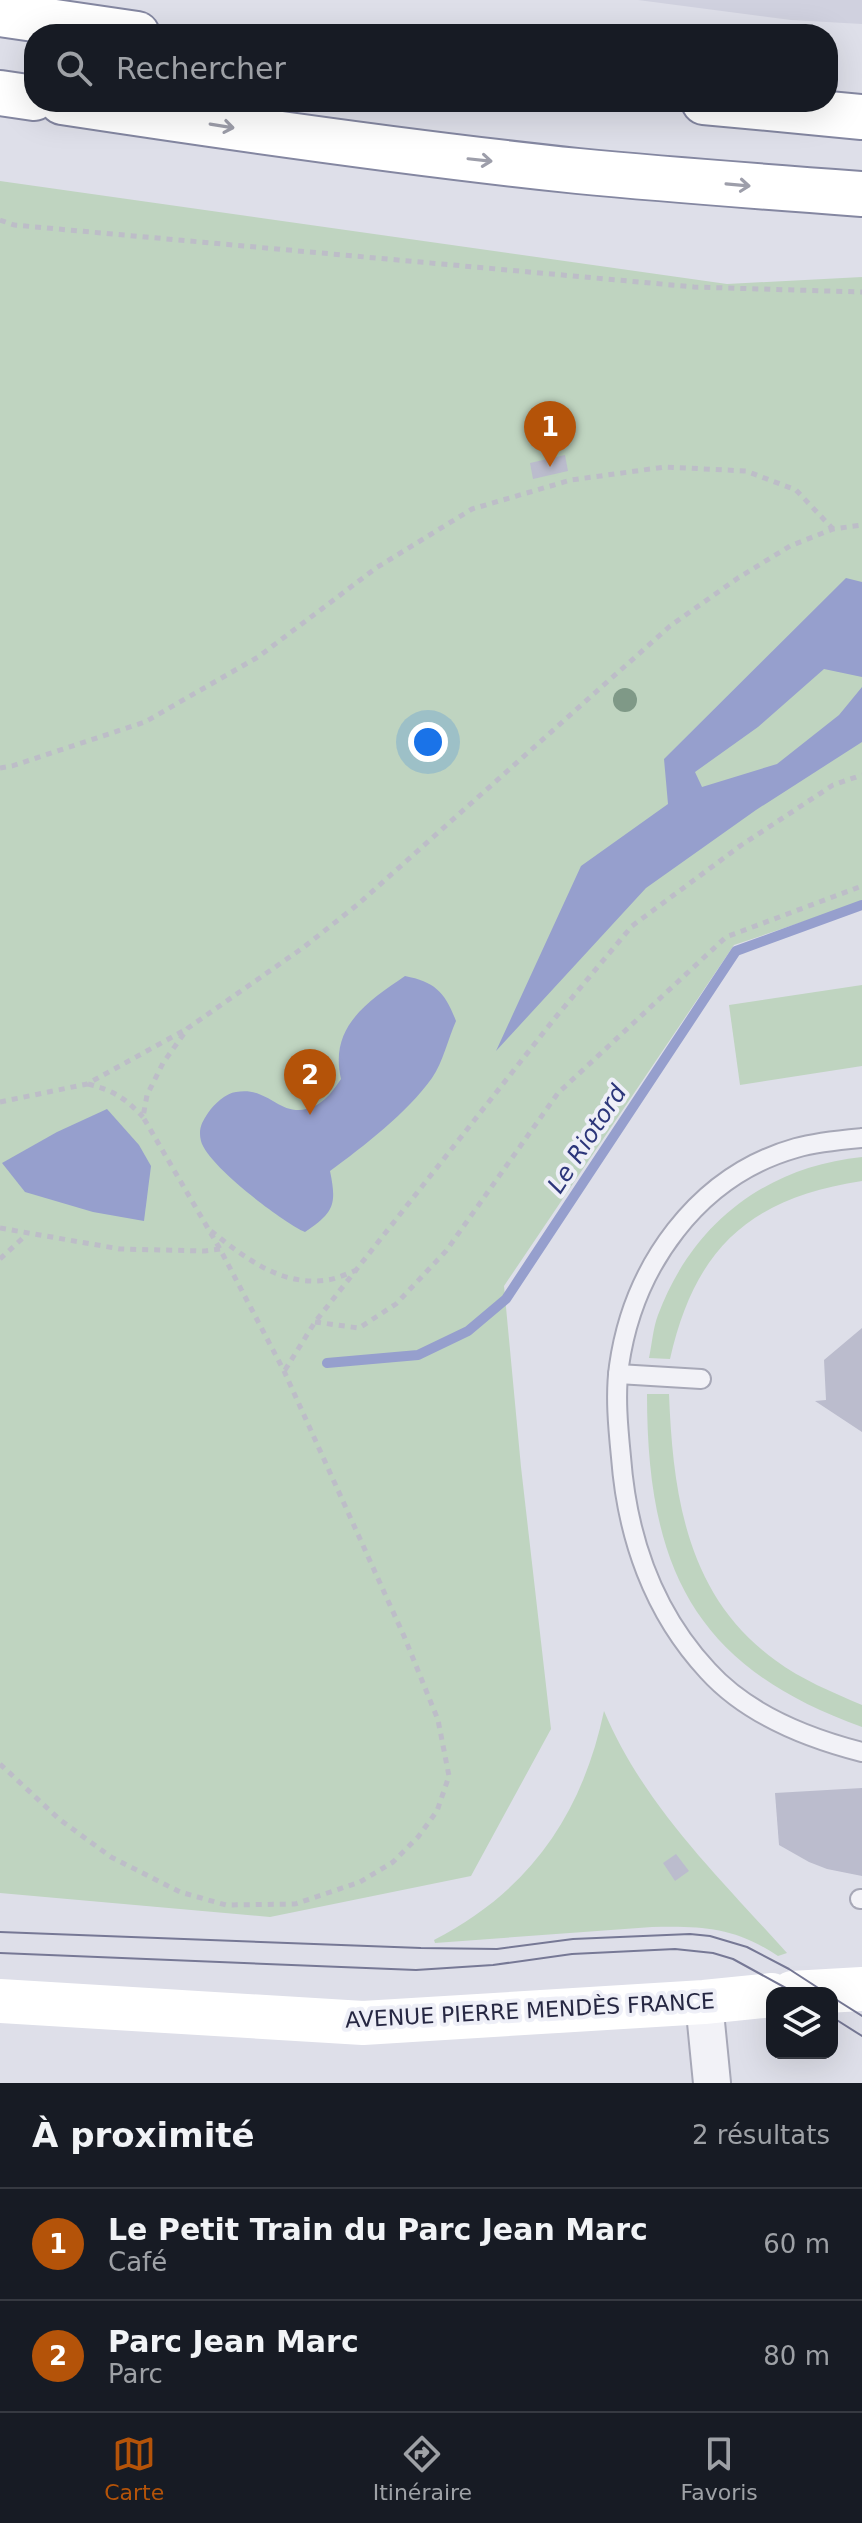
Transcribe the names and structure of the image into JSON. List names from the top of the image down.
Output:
{
  "streets": {
    "main road": ["AVENUE PIERRE MENDÈS FRANCE"]
  },
  "water": ["Le Riotord"],
  "page": {
    "search": "Rechercher",
    "pins": ["1", "2"],
    "heading": ["À proximité", "2 résultats"],
    "list": [
      {
        "mark": "1",
        "name": "Le Petit Train du Parc Jean Marc",
        "note": "Café",
        "value": "60 m"
      },
      {
        "mark": "2",
        "name": "Parc Jean Marc",
        "note": "Parc",
        "value": "80 m"
      }
    ],
    "nav": ["Carte", "Itinéraire", "Favoris"]
  }
}
